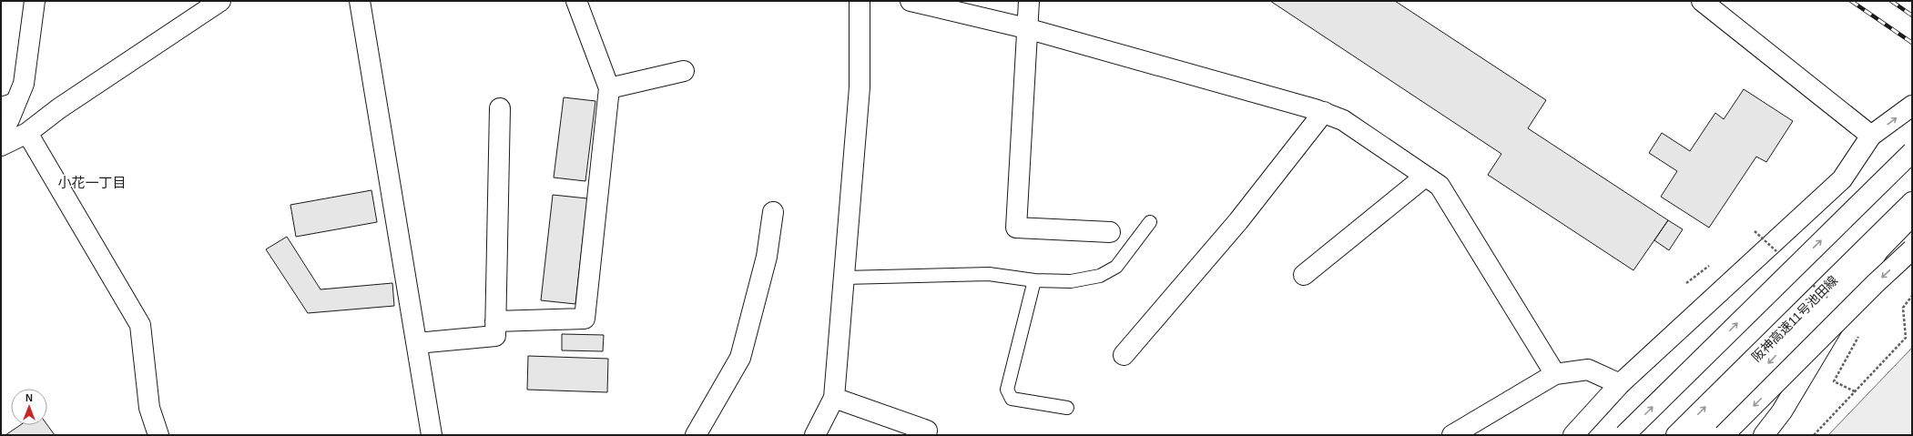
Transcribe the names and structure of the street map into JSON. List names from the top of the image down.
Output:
{
  "streets": {
    "main road": ["阪神高速11号池田線"]
  },
  "districts": ["小花一丁目"],
  "north": "top"
}
